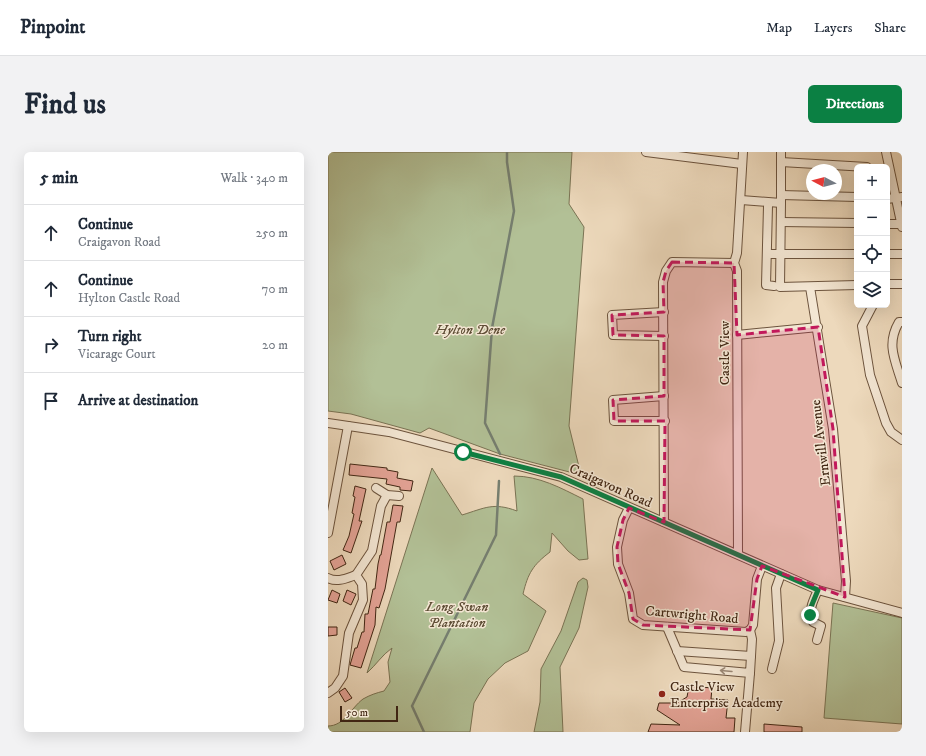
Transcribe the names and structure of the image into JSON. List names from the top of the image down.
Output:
{
  "streets": {
    "street": [
      "Castle View",
      "Ernwill Avenue",
      "Craigavon Road",
      "Cartwright Road"
    ]
  },
  "crossings": [
    ["Castle View", "Craigavon Road"],
    ["Ernwill Avenue", "Craigavon Road"],
    ["Craigavon Road", "Cartwright Road"]
  ],
  "parks": ["Hylton Dene", "Long Swan Plantation"],
  "places": ["Castle View Enterprise Academy"],
  "scale_bar": "50 m",
  "north": "left",
  "page": {
    "header": "Pinpoint",
    "nav": ["Map", "Layers", "Share"],
    "buttons": "Directions",
    "title": "Find us",
    "heading": ["5 min", "Walk · 340 m"],
    "map_buttons": ["+", "−"],
    "list": [
      ["Continue", "Craigavon Road", "250 m"],
      ["Continue", "Hylton Castle Road", "70 m"],
      ["Turn right", "Vicarage Court", "20 m"],
      "Arrive at destination"
    ],
    "scale": "50 m"
  }
}
